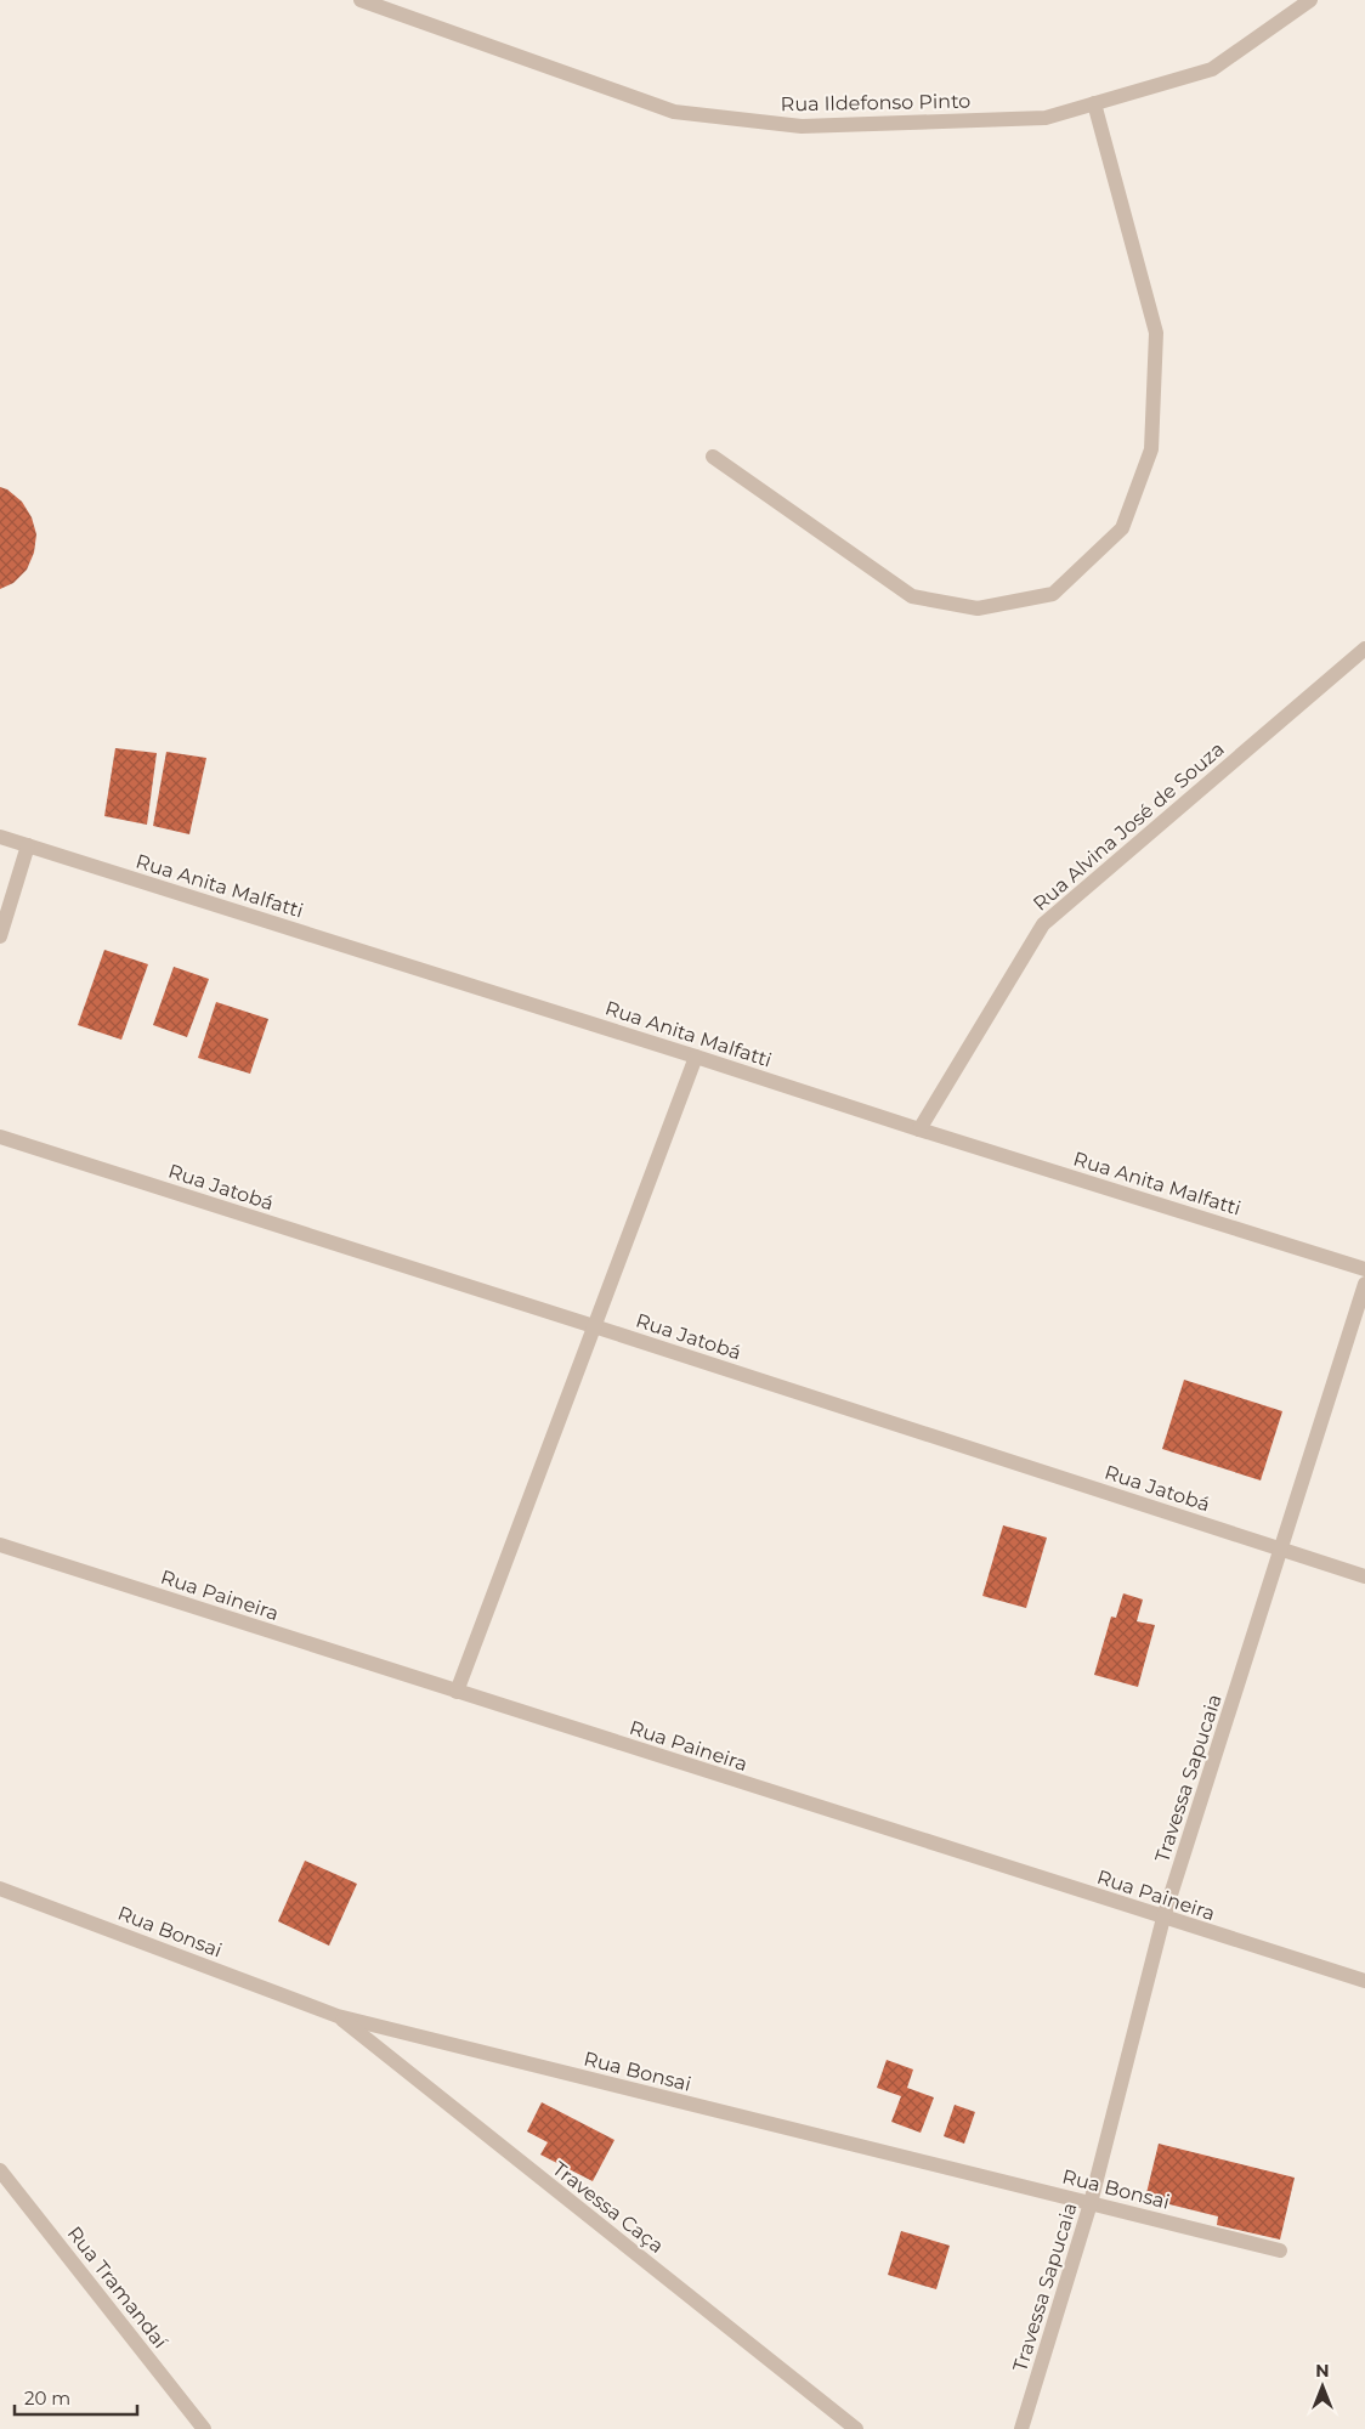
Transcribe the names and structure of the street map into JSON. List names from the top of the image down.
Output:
{
  "streets": {
    "street": [
      "Rua Ildefonso Pinto",
      "Rua Alvina José de Souza",
      "Rua Anita Malfatti",
      "Rua Jatobá",
      "Rua Paineira",
      "Travessa Sapucaia",
      "Rua Bonsai",
      "Travessa Caça",
      "Rua Tramandaí"
    ]
  },
  "crossings": [
    ["Rua Alvina José de Souza", "Rua Anita Malfatti"],
    ["Rua Jatobá", "Travessa Sapucaia"],
    ["Rua Paineira", "Travessa Sapucaia"],
    ["Travessa Sapucaia", "Rua Bonsai"],
    ["Rua Bonsai", "Travessa Caça"]
  ],
  "scale_bar": "20 m",
  "north": "top"
}
